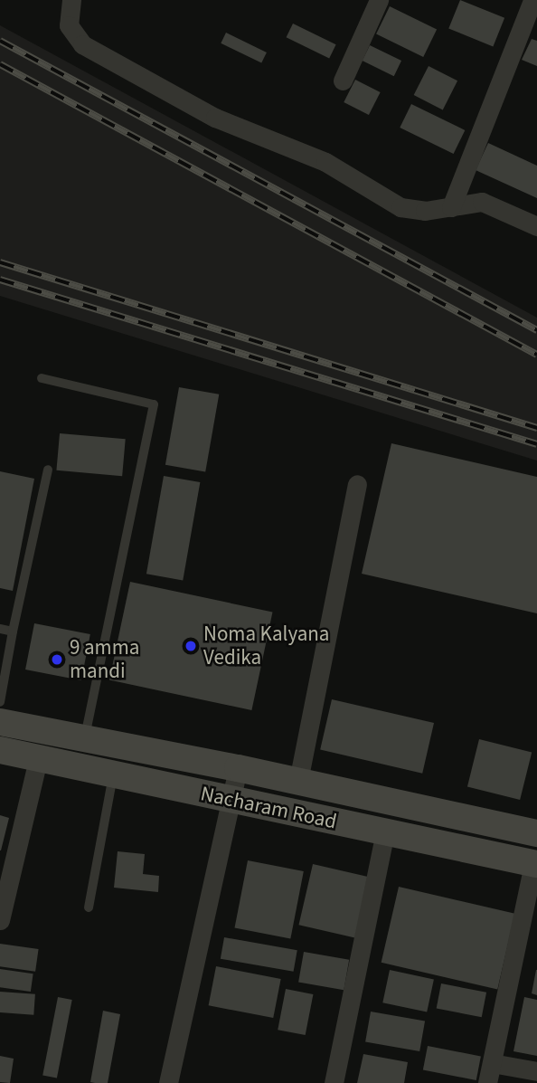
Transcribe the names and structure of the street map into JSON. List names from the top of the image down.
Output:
{
  "streets": {
    "main road": ["Nacharam Road"]
  },
  "places": ["Noma Kalyana Vedika", "9 amma mandi"]
}
